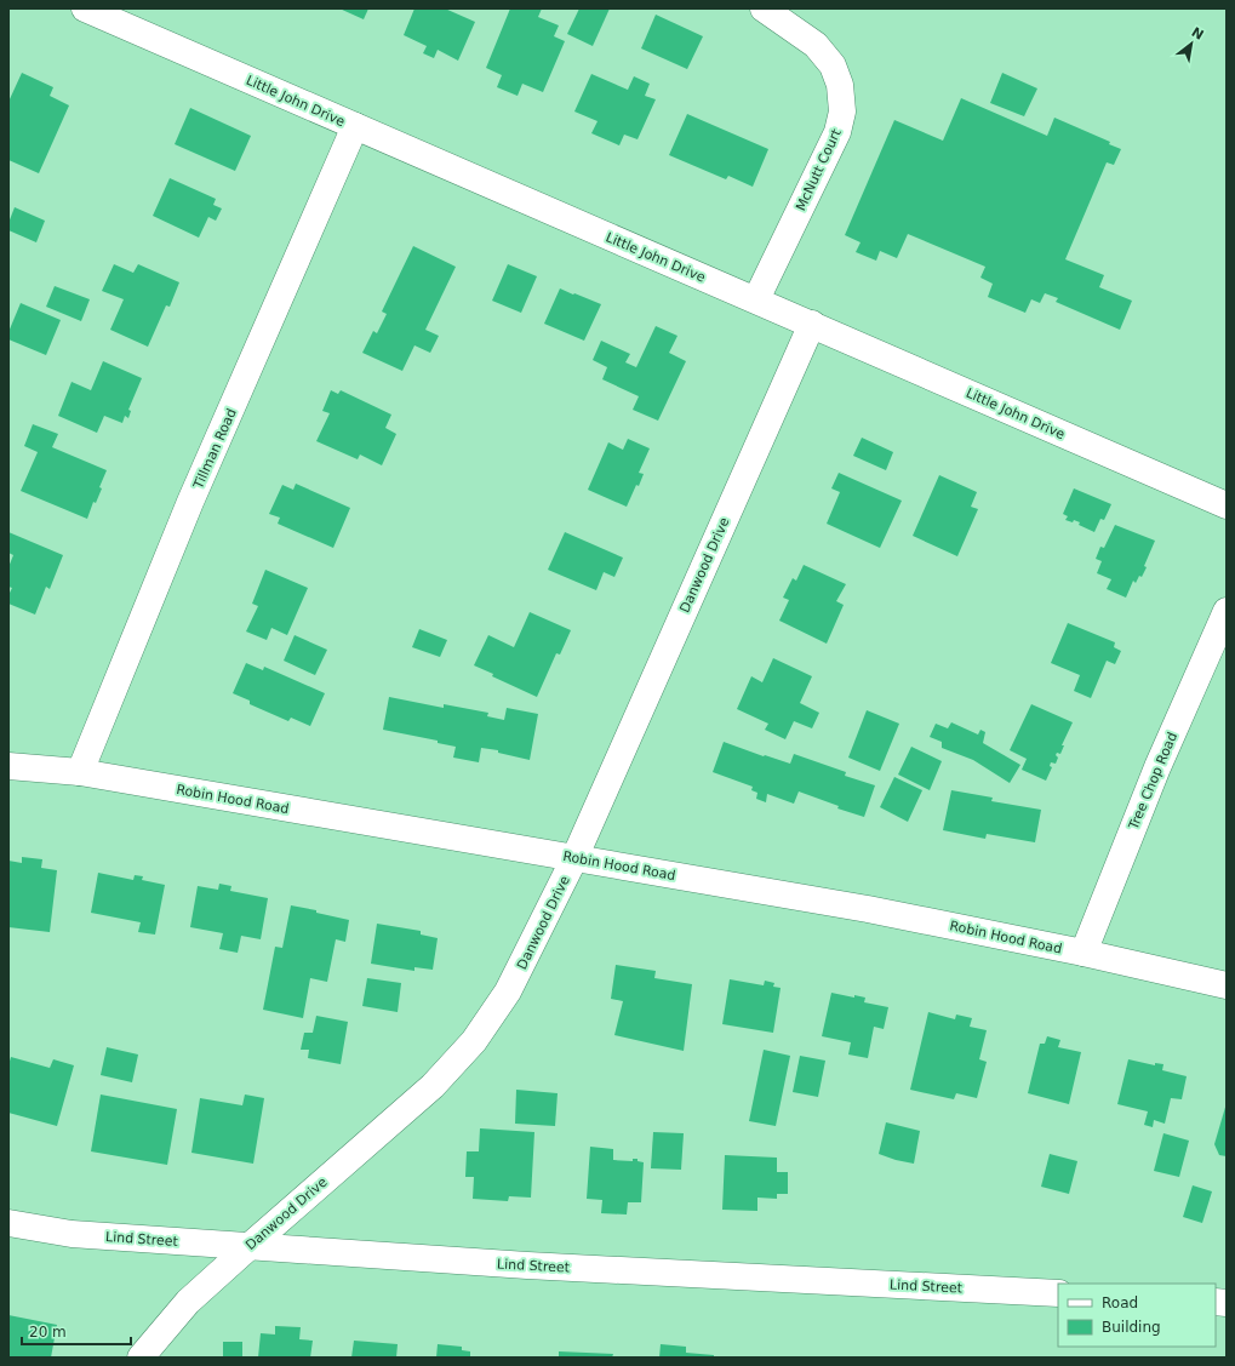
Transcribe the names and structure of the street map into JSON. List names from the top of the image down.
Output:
{
  "streets": {
    "street": [
      "Little John Drive",
      "McNutt Court",
      "Tillman Road",
      "Danwood Drive",
      "Tree Chop Road",
      "Robin Hood Road",
      "Lind Street"
    ]
  },
  "crossings": [
    ["Little John Drive", "McNutt Court"],
    ["Little John Drive", "Tillman Road"],
    ["Little John Drive", "Danwood Drive"],
    ["Tillman Road", "Robin Hood Road"],
    ["Danwood Drive", "Robin Hood Road"],
    ["Danwood Drive", "Lind Street"],
    ["Tree Chop Road", "Robin Hood Road"]
  ],
  "legend": ["Road", "Building"],
  "scale_bar": "20 m",
  "north": "top right"
}
